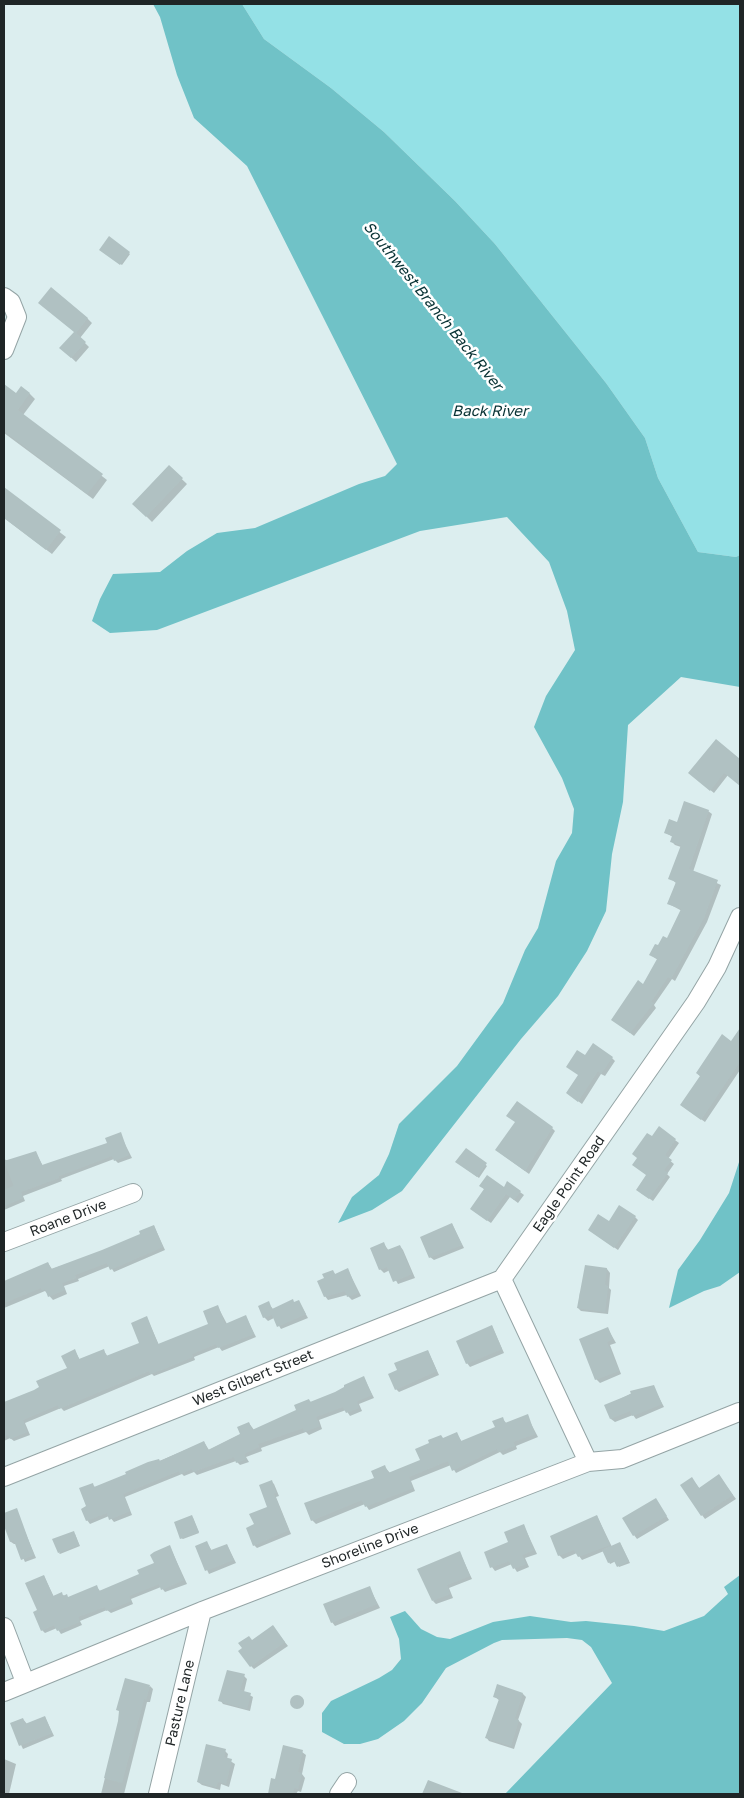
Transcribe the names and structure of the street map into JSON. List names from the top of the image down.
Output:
{
  "streets": {
    "street": [
      "Eagle Point Road",
      "Roane Drive",
      "West Gilbert Street",
      "Shoreline Drive",
      "Pasture Lane"
    ]
  },
  "crossings": [
    ["Eagle Point Road", "West Gilbert Street"],
    ["Shoreline Drive", "Pasture Lane"]
  ],
  "water": ["Southwest Branch Back River", "Back River"]
}
